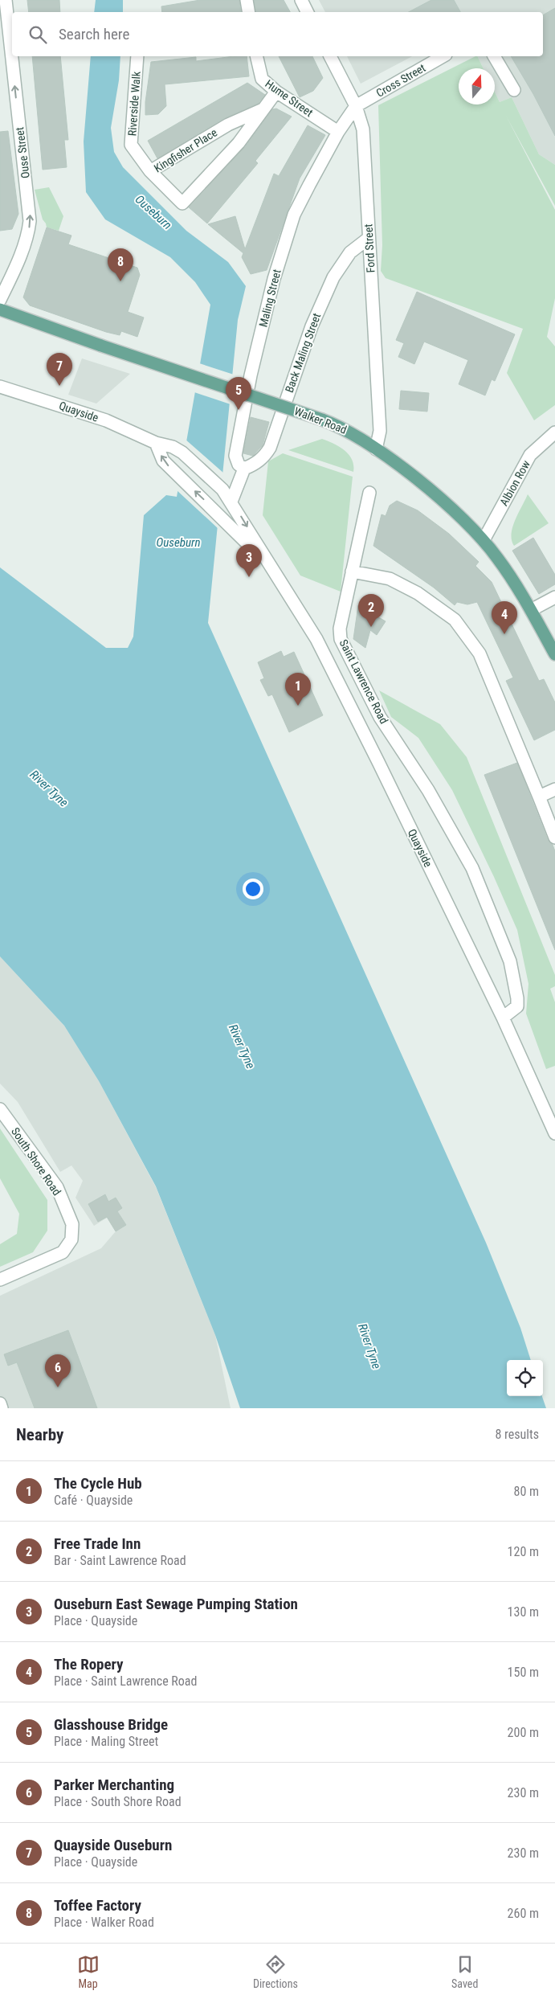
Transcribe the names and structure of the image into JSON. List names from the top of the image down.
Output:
{
  "streets": {
    "main road": ["Walker Road"],
    "street": [
      "Cross Street",
      "Hume Street",
      "Riverside Walk",
      "Kingfisher Place",
      "Ouse Street",
      "Ford Street",
      "Maling Street",
      "Back Maling Street",
      "Quayside",
      "Albion Row",
      "Saint Lawrence Road",
      "South Shore Road"
    ]
  },
  "crossings": [
    ["Cross Street", "Ford Street"],
    ["Cross Street", "Maling Street"],
    ["Hume Street", "Kingfisher Place"],
    ["Hume Street", "Maling Street"],
    ["Riverside Walk", "Kingfisher Place"],
    ["Ford Street", "Maling Street"],
    ["Ford Street", "Back Maling Street"],
    ["Ford Street", "Walker Road"],
    ["Maling Street", "Back Maling Street"],
    ["Maling Street", "Quayside"],
    ["Quayside", "Saint Lawrence Road"],
    ["Walker Road", "Albion Row"]
  ],
  "one_way": ["Ouse Street"],
  "water": ["Ouseburn", "River Tyne"],
  "north": "top",
  "page": {
    "search": "Search here",
    "pins": [
      "8",
      "7",
      "5",
      "3",
      "2",
      "4",
      "1",
      "6"
    ],
    "heading": ["Nearby", "8 results"],
    "list": [
      {
        "mark": "1",
        "name": "The Cycle Hub",
        "note": "Café · Quayside",
        "value": "80 m"
      },
      {
        "mark": "2",
        "name": "Free Trade Inn",
        "note": "Bar · Saint Lawrence Road",
        "value": "120 m"
      },
      {
        "mark": "3",
        "name": "Ouseburn East Sewage Pumping Station",
        "note": "Place · Quayside",
        "value": "130 m"
      },
      {
        "mark": "4",
        "name": "The Ropery",
        "note": "Place · Saint Lawrence Road",
        "value": "150 m"
      },
      {
        "mark": "5",
        "name": "Glasshouse Bridge",
        "note": "Place · Maling Street",
        "value": "200 m"
      },
      {
        "mark": "6",
        "name": "Parker Merchanting",
        "note": "Place · South Shore Road",
        "value": "230 m"
      },
      {
        "mark": "7",
        "name": "Quayside Ouseburn",
        "note": "Place · Quayside",
        "value": "230 m"
      },
      {
        "mark": "8",
        "name": "Toffee Factory",
        "note": "Place · Walker Road",
        "value": "260 m"
      }
    ],
    "nav": ["Map", "Directions", "Saved"]
  }
}
